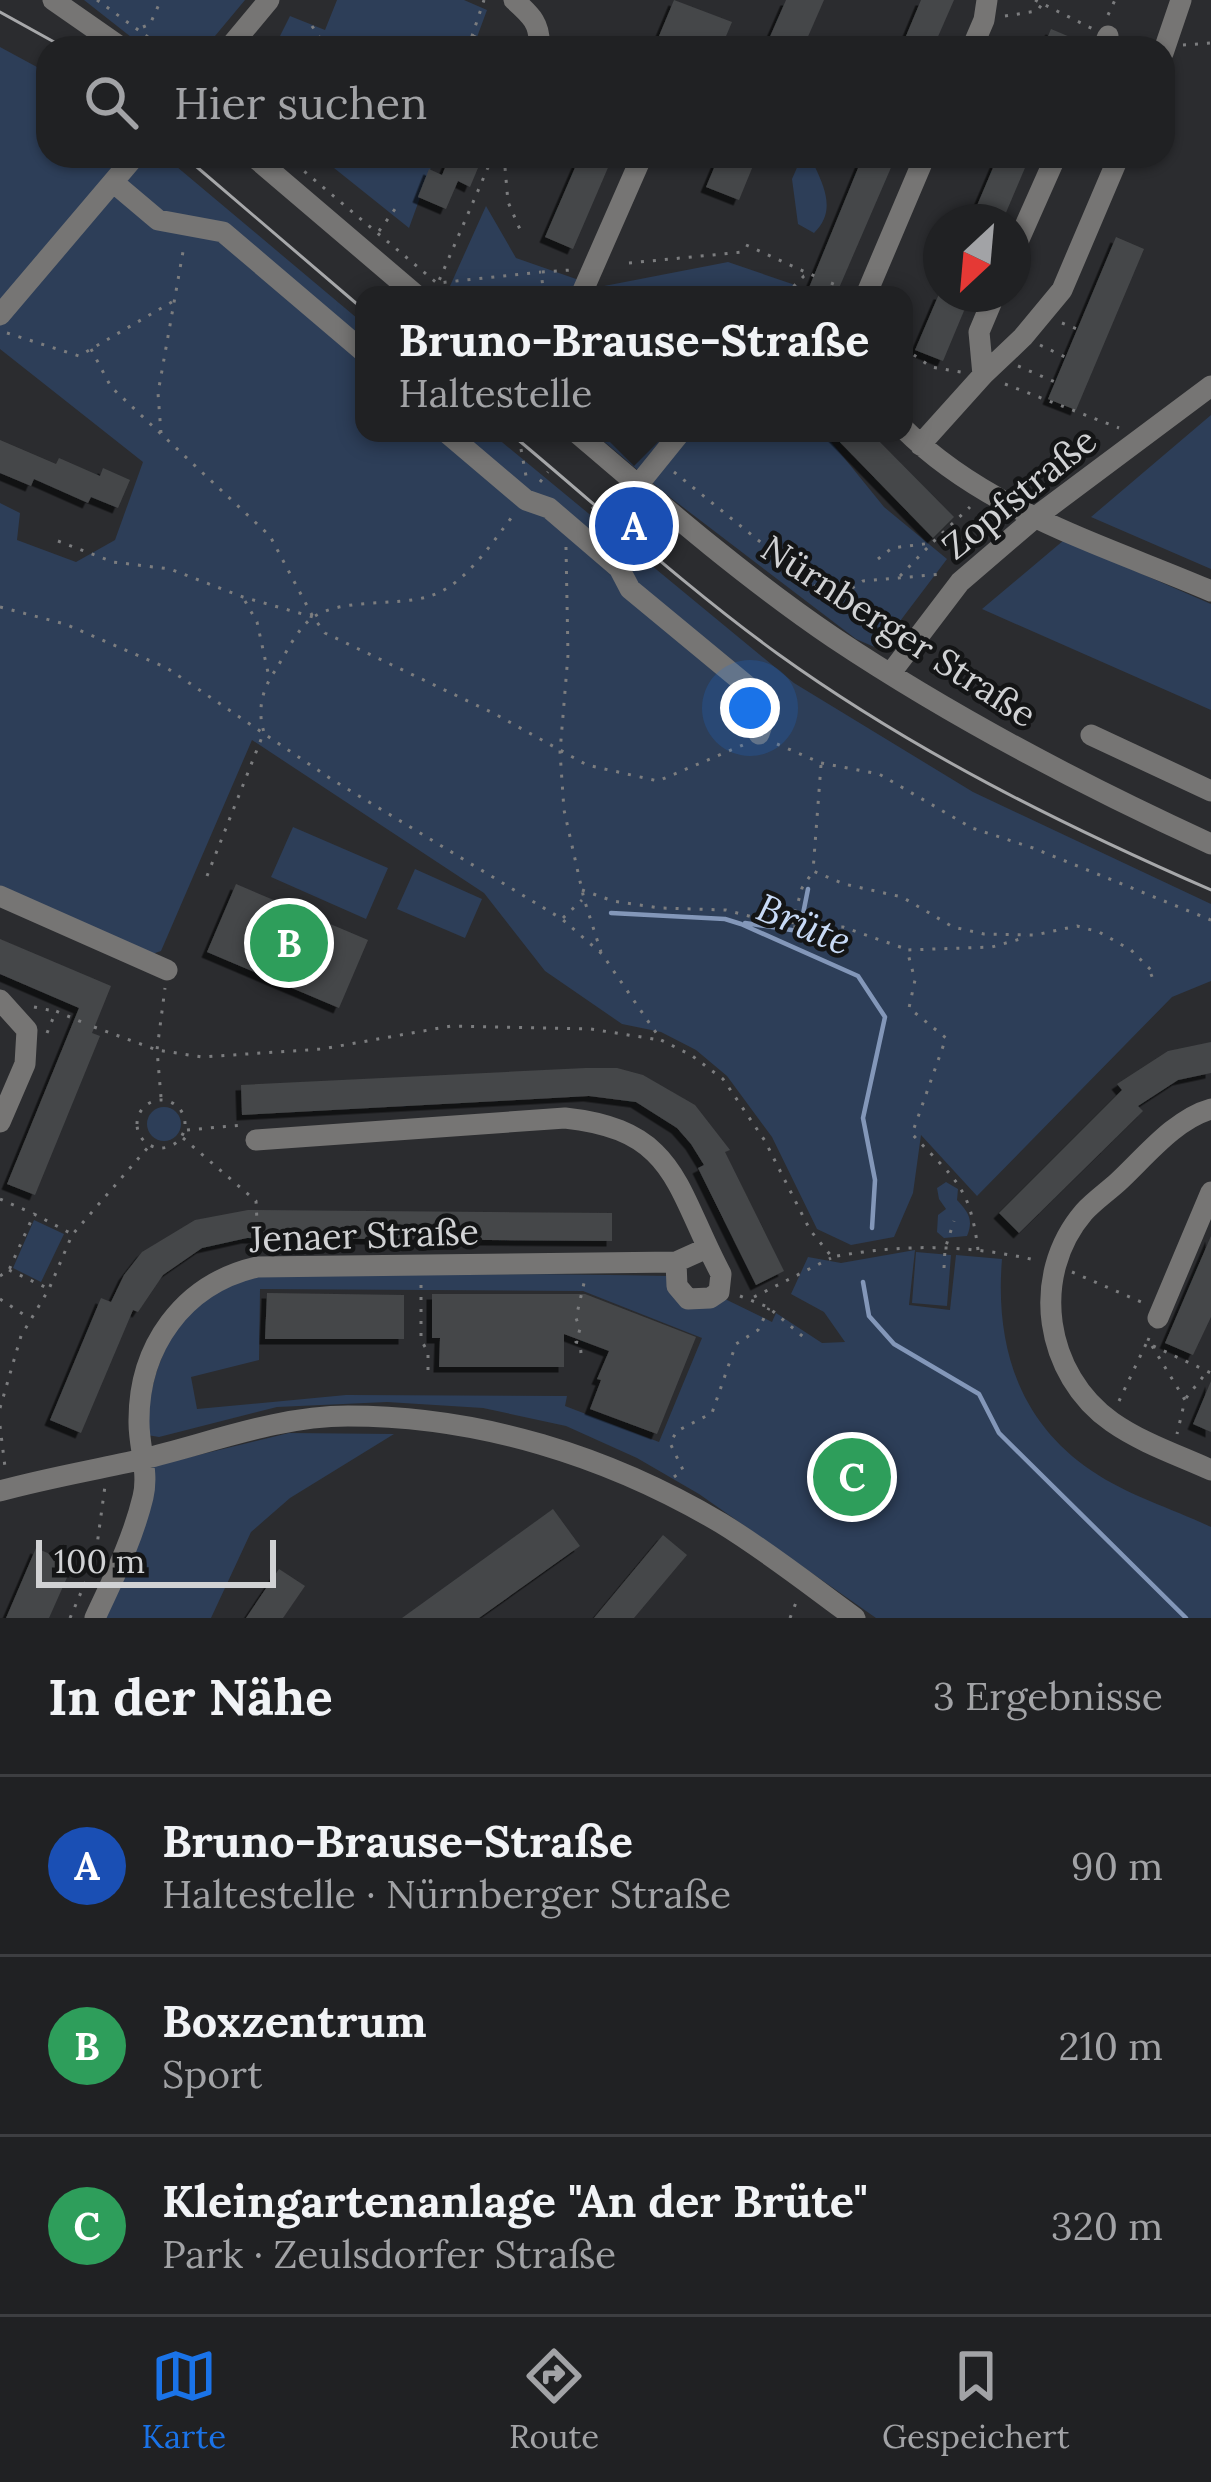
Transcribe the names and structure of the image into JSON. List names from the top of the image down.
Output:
{
  "streets": {
    "street": ["Zopfstraße", "Nürnberger Straße", "Jenaer Straße"]
  },
  "crossings": [
    ["Zopfstraße", "Nürnberger Straße"]
  ],
  "water": ["Brüte"],
  "scale_bar": "100 m",
  "north": "bottom left",
  "page": {
    "search": "Hier suchen",
    "popup": ["Bruno-Brause-Straße", "Haltestelle"],
    "pins": ["A", "B", "C"],
    "scale": "100 m",
    "heading": ["In der Nähe", "3 Ergebnisse"],
    "list": [
      {
        "mark": "A",
        "name": "Bruno-Brause-Straße",
        "note": "Haltestelle · Nürnberger Straße",
        "value": "90 m"
      },
      {
        "mark": "B",
        "name": "Boxzentrum",
        "note": "Sport",
        "value": "210 m"
      },
      {
        "mark": "C",
        "name": "Kleingartenanlage \"An der Brüte\"",
        "note": "Park · Zeulsdorfer Straße",
        "value": "320 m"
      }
    ],
    "nav": ["Karte", "Route", "Gespeichert"]
  }
}
